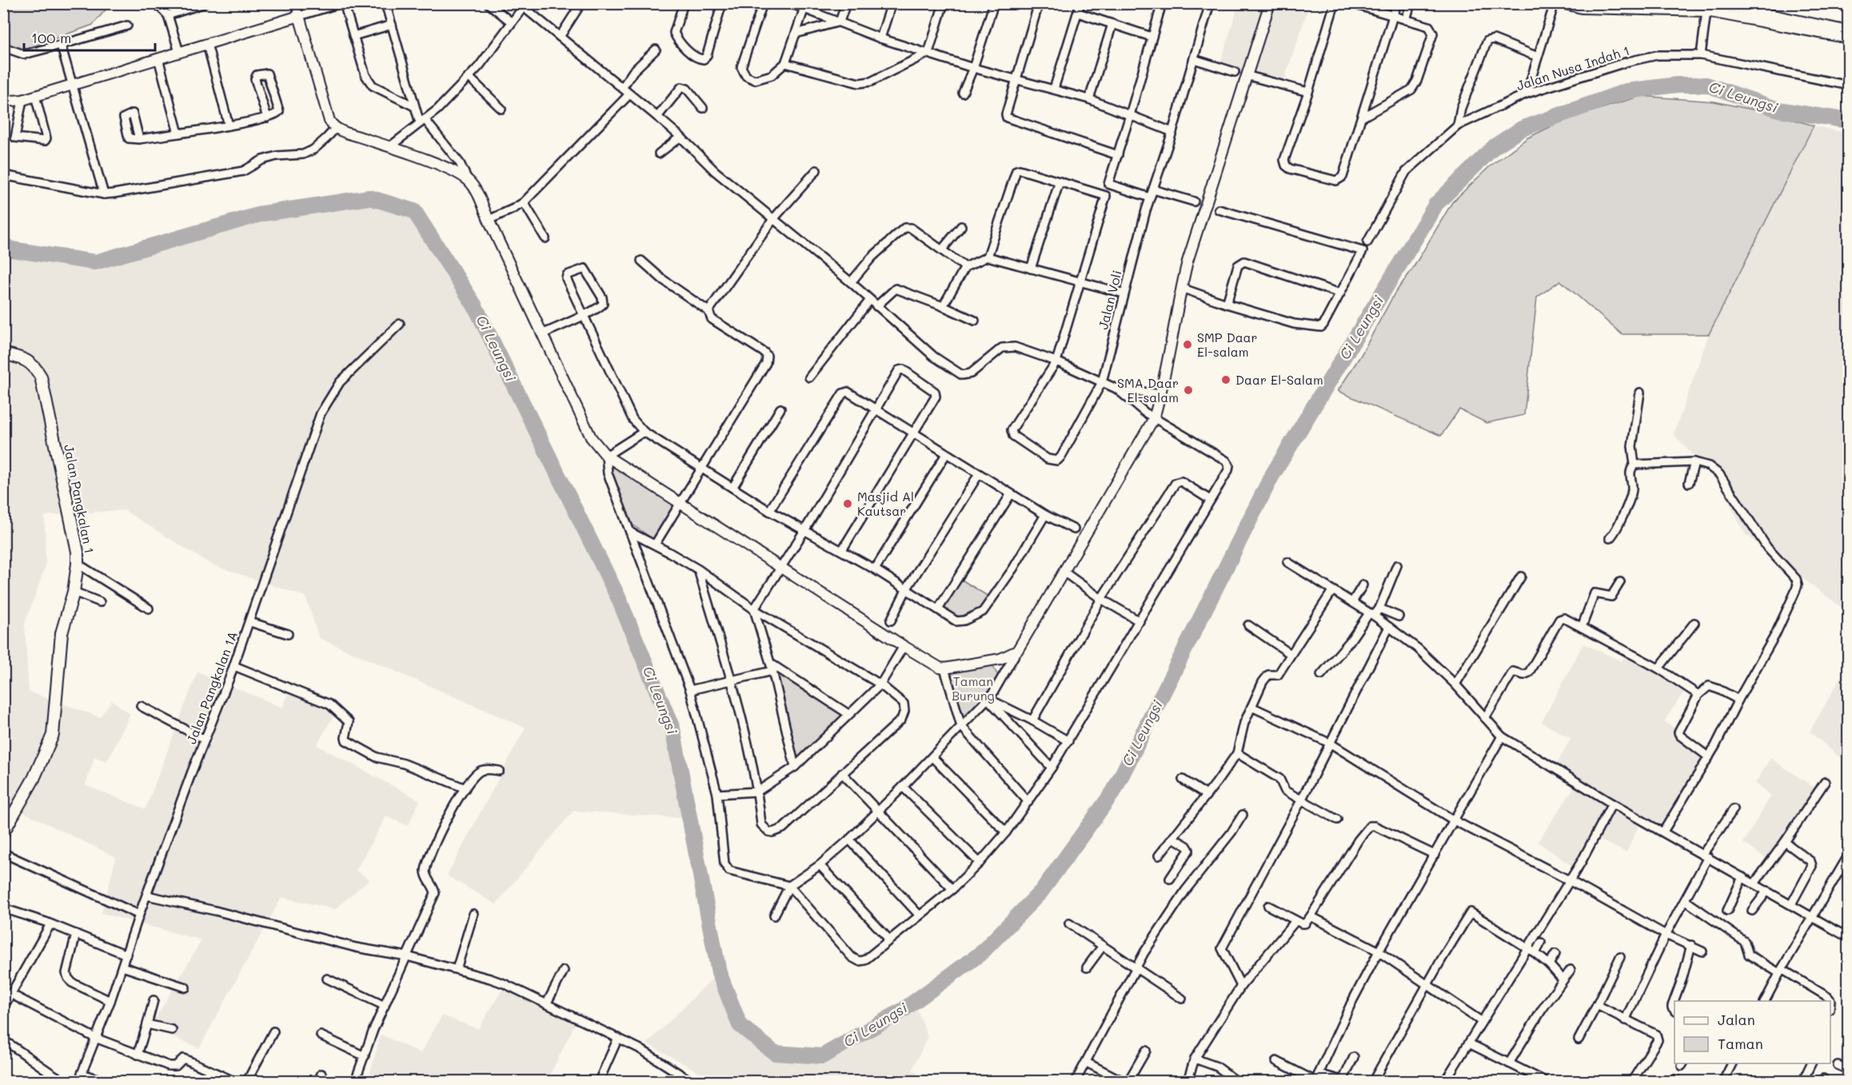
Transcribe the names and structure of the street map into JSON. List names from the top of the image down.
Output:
{
  "streets": {
    "main road": ["Jalan Pangkalan 1"],
    "street": ["Jalan Nusa Indah 1", "Jalan Voli", "Jalan Pangkalan 1A"]
  },
  "water": ["Ci Leungsi"],
  "parks": ["Taman Burung"],
  "places": [
    "SMP Daar El-salam",
    "Daar El-Salam",
    "SMA Daar El-salam",
    "Masjid Al Kautsar"
  ],
  "legend": ["Jalan", "Taman"],
  "scale_bar": "100 m"
}
